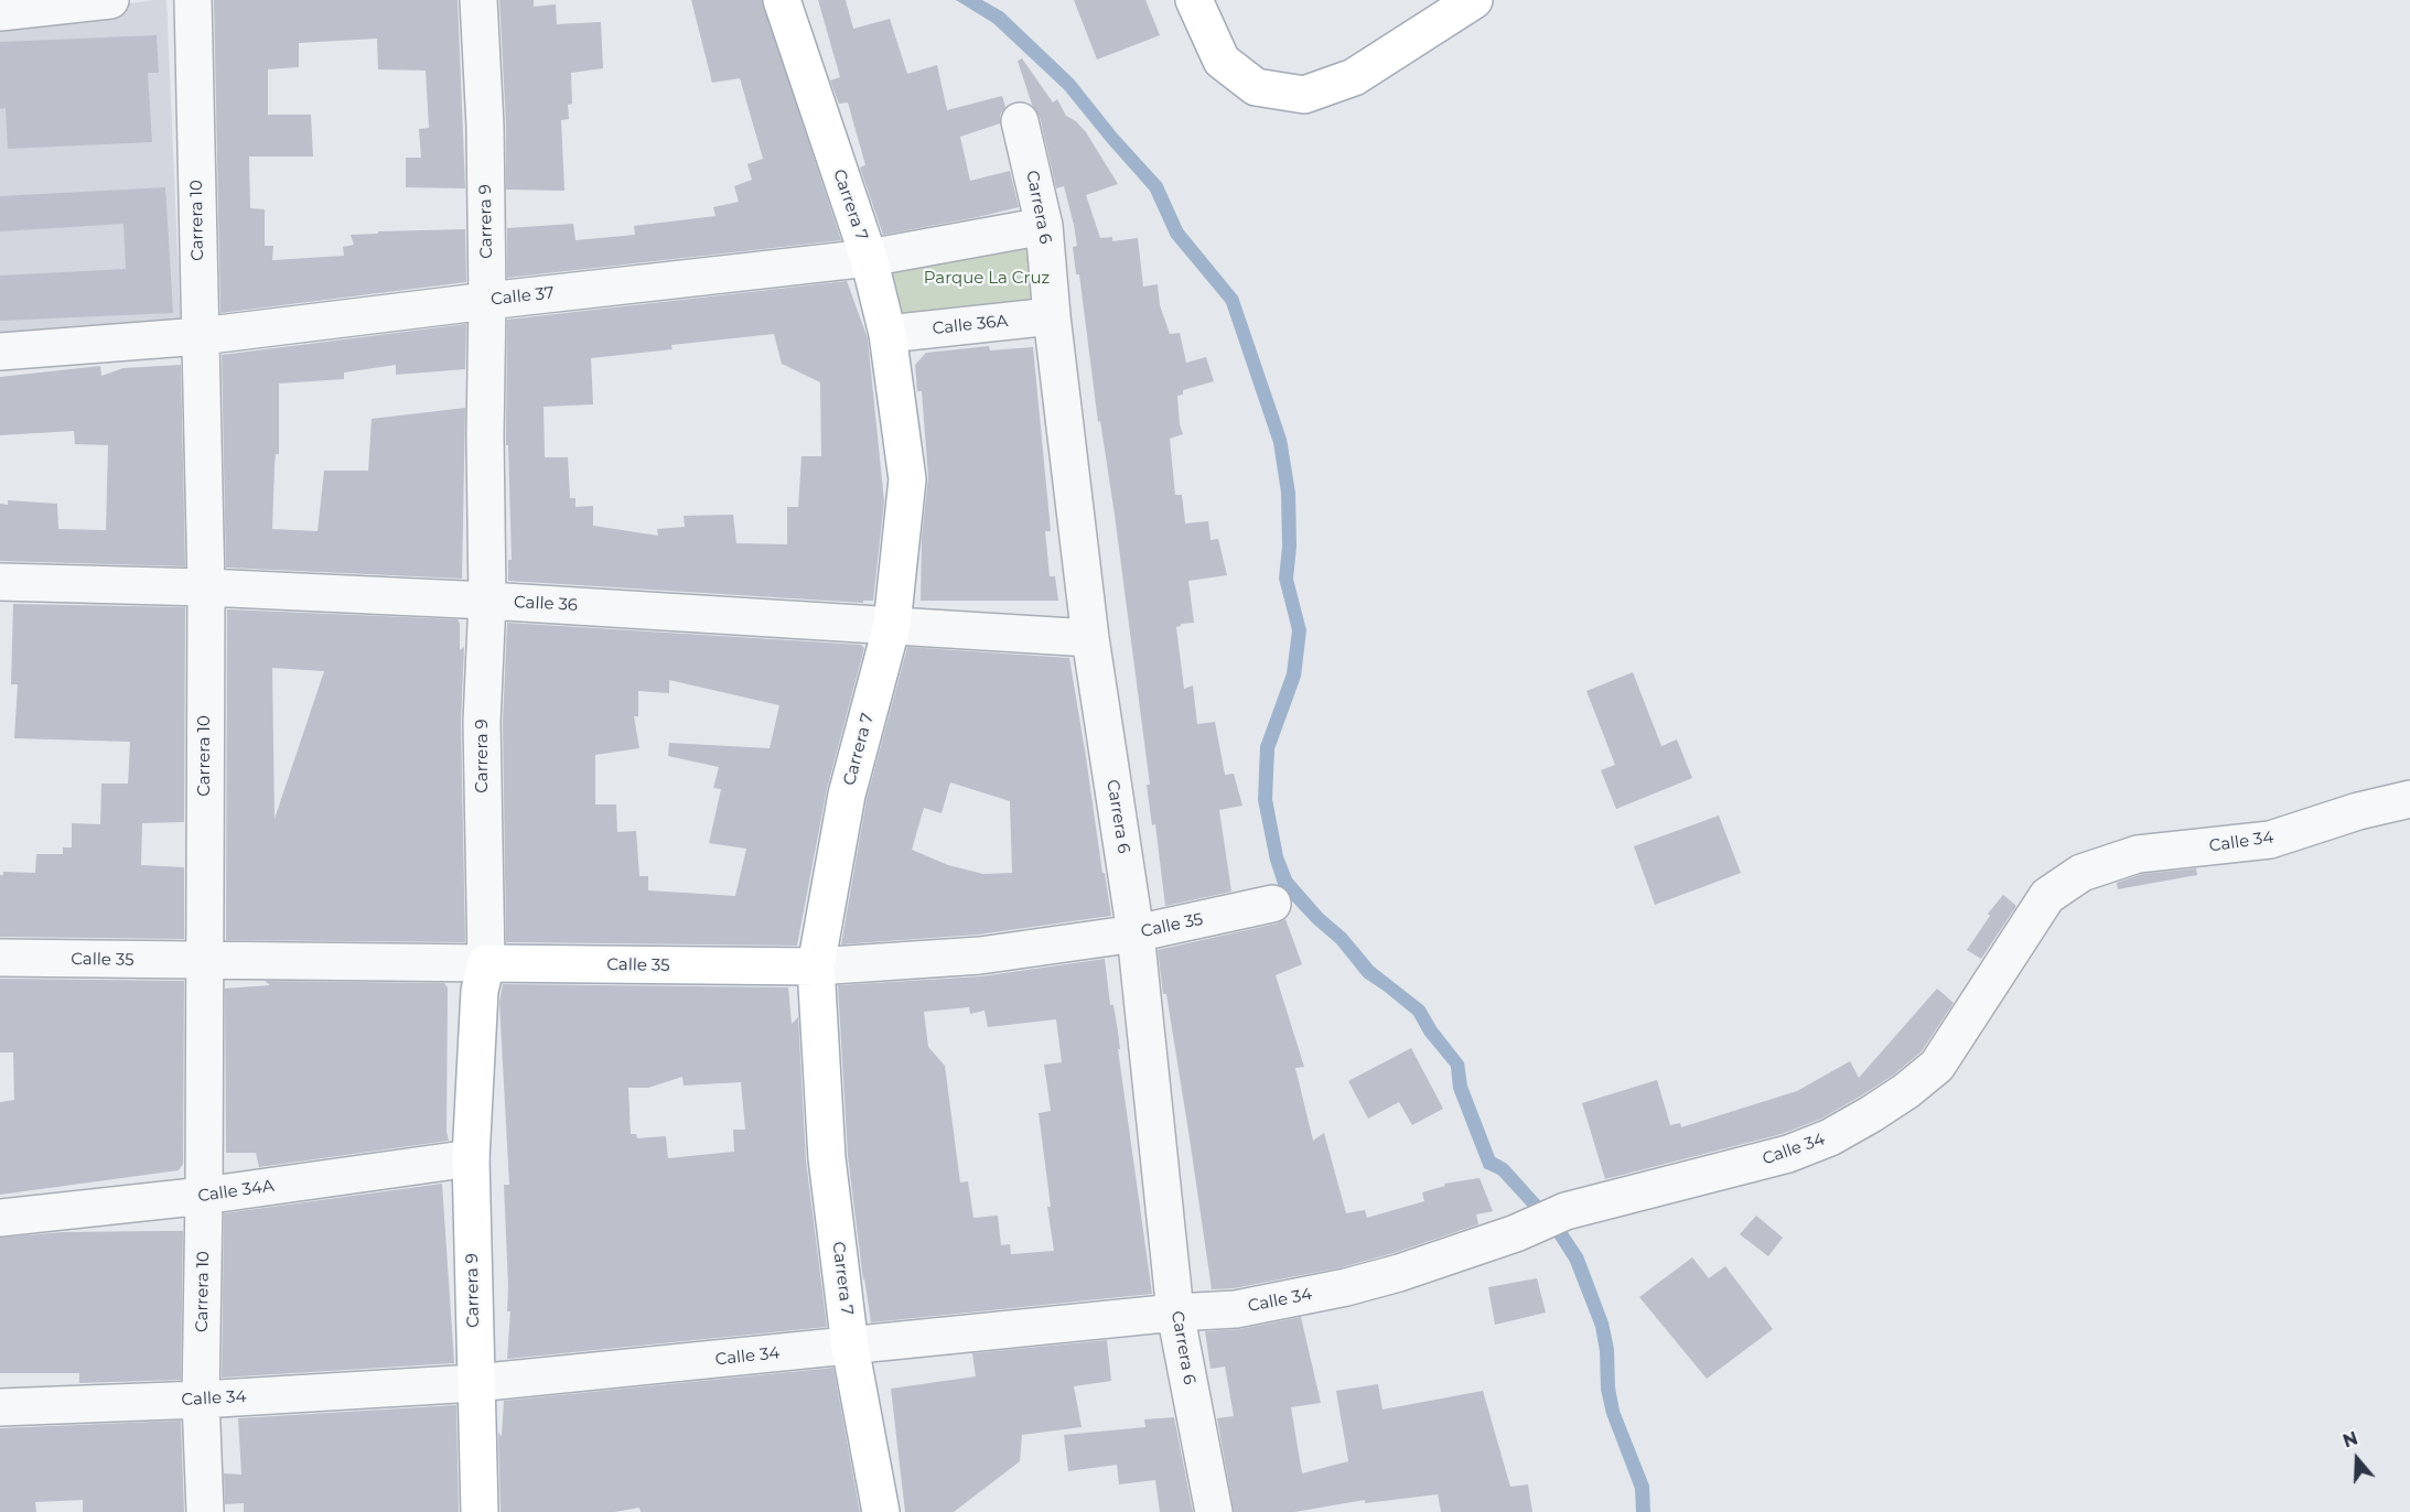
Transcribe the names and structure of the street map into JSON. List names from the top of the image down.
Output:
{
  "streets": {
    "main road": ["Carrera 7", "Carrera 9", "Calle 35"],
    "street": [
      "Carrera 6",
      "Carrera 10",
      "Calle 37",
      "Calle 36A",
      "Calle 36",
      "Calle 34",
      "Calle 34A"
    ]
  },
  "crossings": [
    ["Carrera 7", "Calle 37"],
    ["Carrera 7", "Calle 36A"],
    ["Carrera 7", "Calle 36"],
    ["Carrera 7", "Calle 34"],
    ["Carrera 7", "Calle 35"],
    ["Carrera 6", "Calle 37"],
    ["Carrera 6", "Calle 36A"],
    ["Carrera 6", "Calle 36"],
    ["Carrera 6", "Calle 34"],
    ["Carrera 6", "Calle 35"],
    ["Carrera 10", "Calle 37"],
    ["Carrera 10", "Calle 36"],
    ["Carrera 10", "Calle 34"],
    ["Carrera 10", "Calle 35"],
    ["Carrera 10", "Calle 34A"],
    ["Carrera 9", "Calle 37"],
    ["Carrera 9", "Calle 36"],
    ["Carrera 9", "Calle 34"],
    ["Carrera 9", "Calle 35"],
    ["Carrera 9", "Calle 34A"]
  ],
  "parks": ["Parque La Cruz"],
  "north": "top"
}
